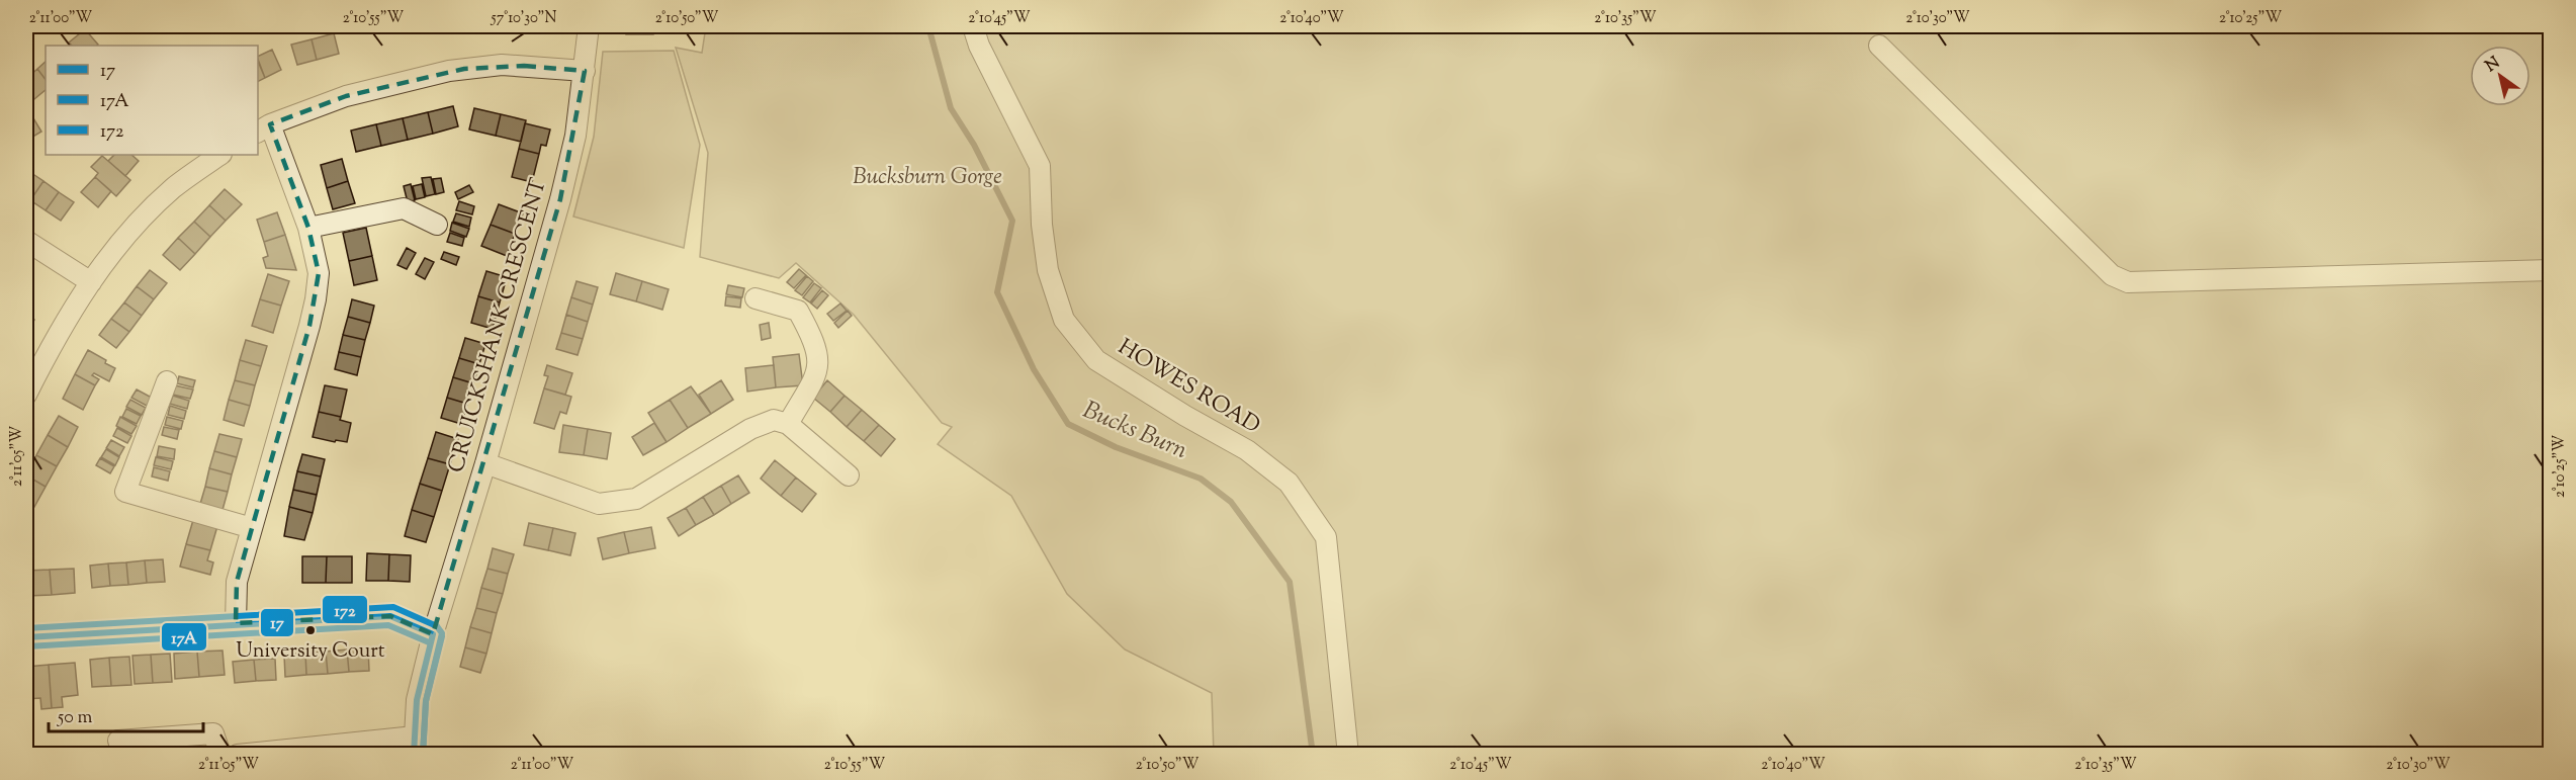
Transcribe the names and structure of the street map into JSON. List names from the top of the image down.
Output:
{
  "streets": {
    "street": ["CRUICKSHANK CRESCENT", "HOWES ROAD"]
  },
  "water": ["Bucks Burn"],
  "parks": ["Bucksburn Gorge"],
  "places": ["University Court"],
  "lines": ["transit line 172", "transit line 17", "transit line 17A"],
  "legend": ["17", "17A", "172"],
  "scale_bar": "50 m",
  "north": "top left",
  "coordinates": [
    "2°11'00\"W",
    "2°10'55\"W",
    "57°10'30\"N",
    "2°10'50\"W",
    "2°10'45\"W",
    "2°10'40\"W",
    "2°10'35\"W",
    "2°10'30\"W",
    "2°10'25\"W",
    "2°11'05\"W"
  ]
}
